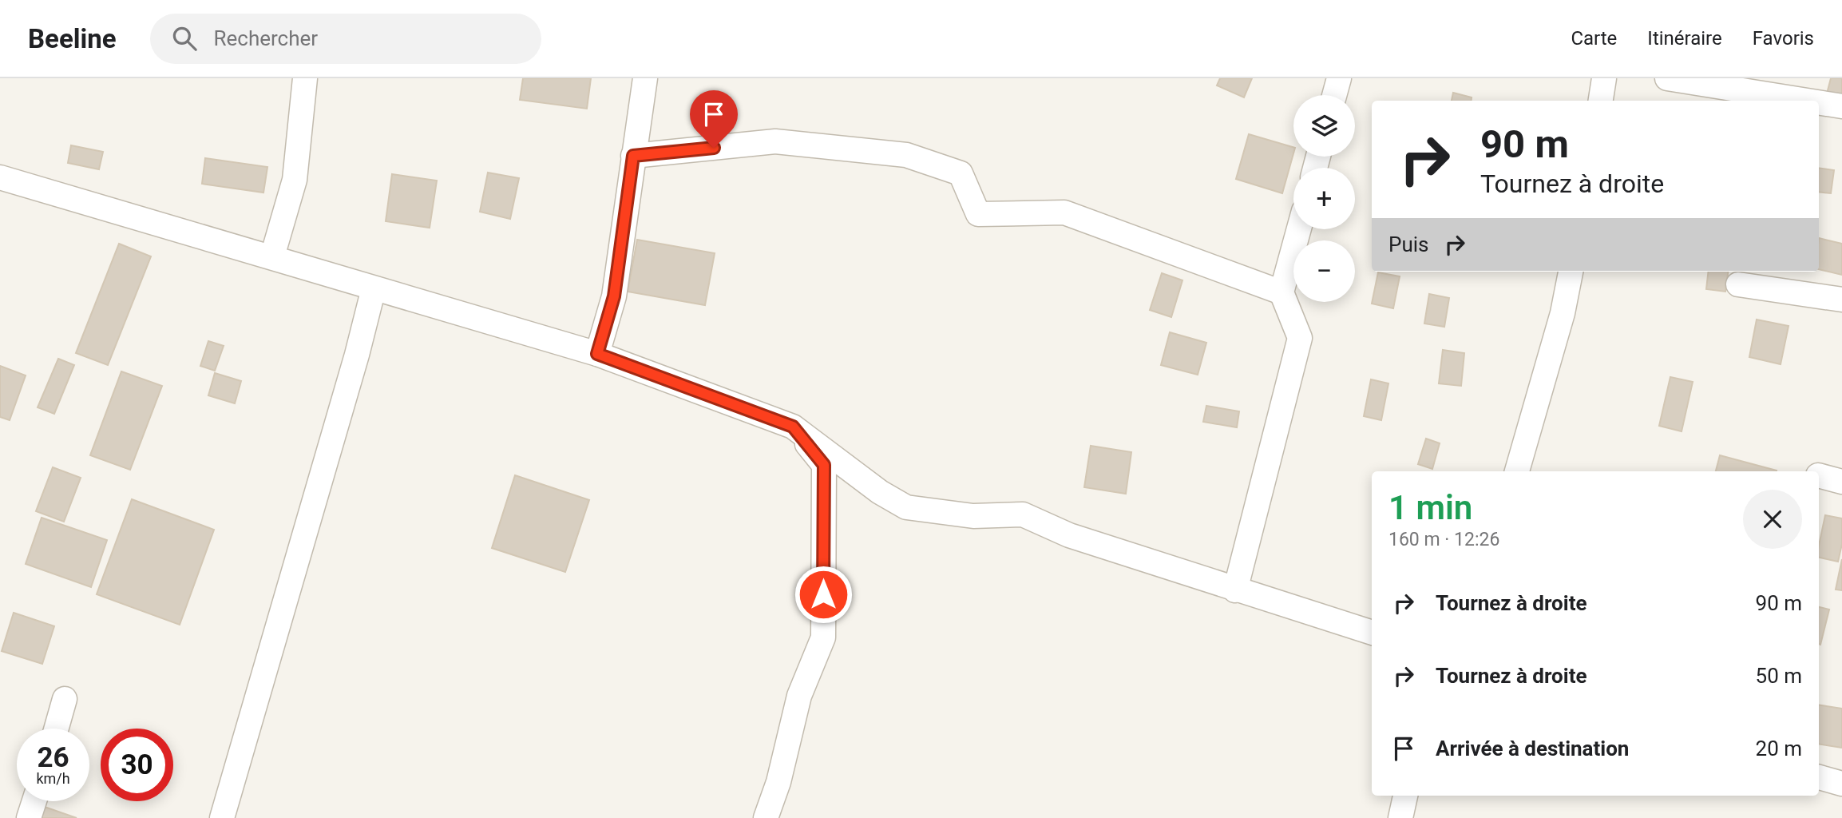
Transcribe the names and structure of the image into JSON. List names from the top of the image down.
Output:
{
  "page": {
    "header": "Beeline",
    "search": "Rechercher",
    "nav": ["Carte", "Itinéraire", "Favoris"],
    "map_buttons": ["+", "−"],
    "turn": ["90 m", "Tournez à droite"],
    "then": "Puis",
    "heading": ["1 min", "160 m · 12:26"],
    "list": [
      {
        "name": "Tournez à droite",
        "value": "90 m"
      },
      {
        "name": "Tournez à droite",
        "value": "50 m"
      },
      {
        "name": "Arrivée à destination",
        "value": "20 m"
      }
    ],
    "speed": "26 km/h",
    "limit": "30"
  }
}
